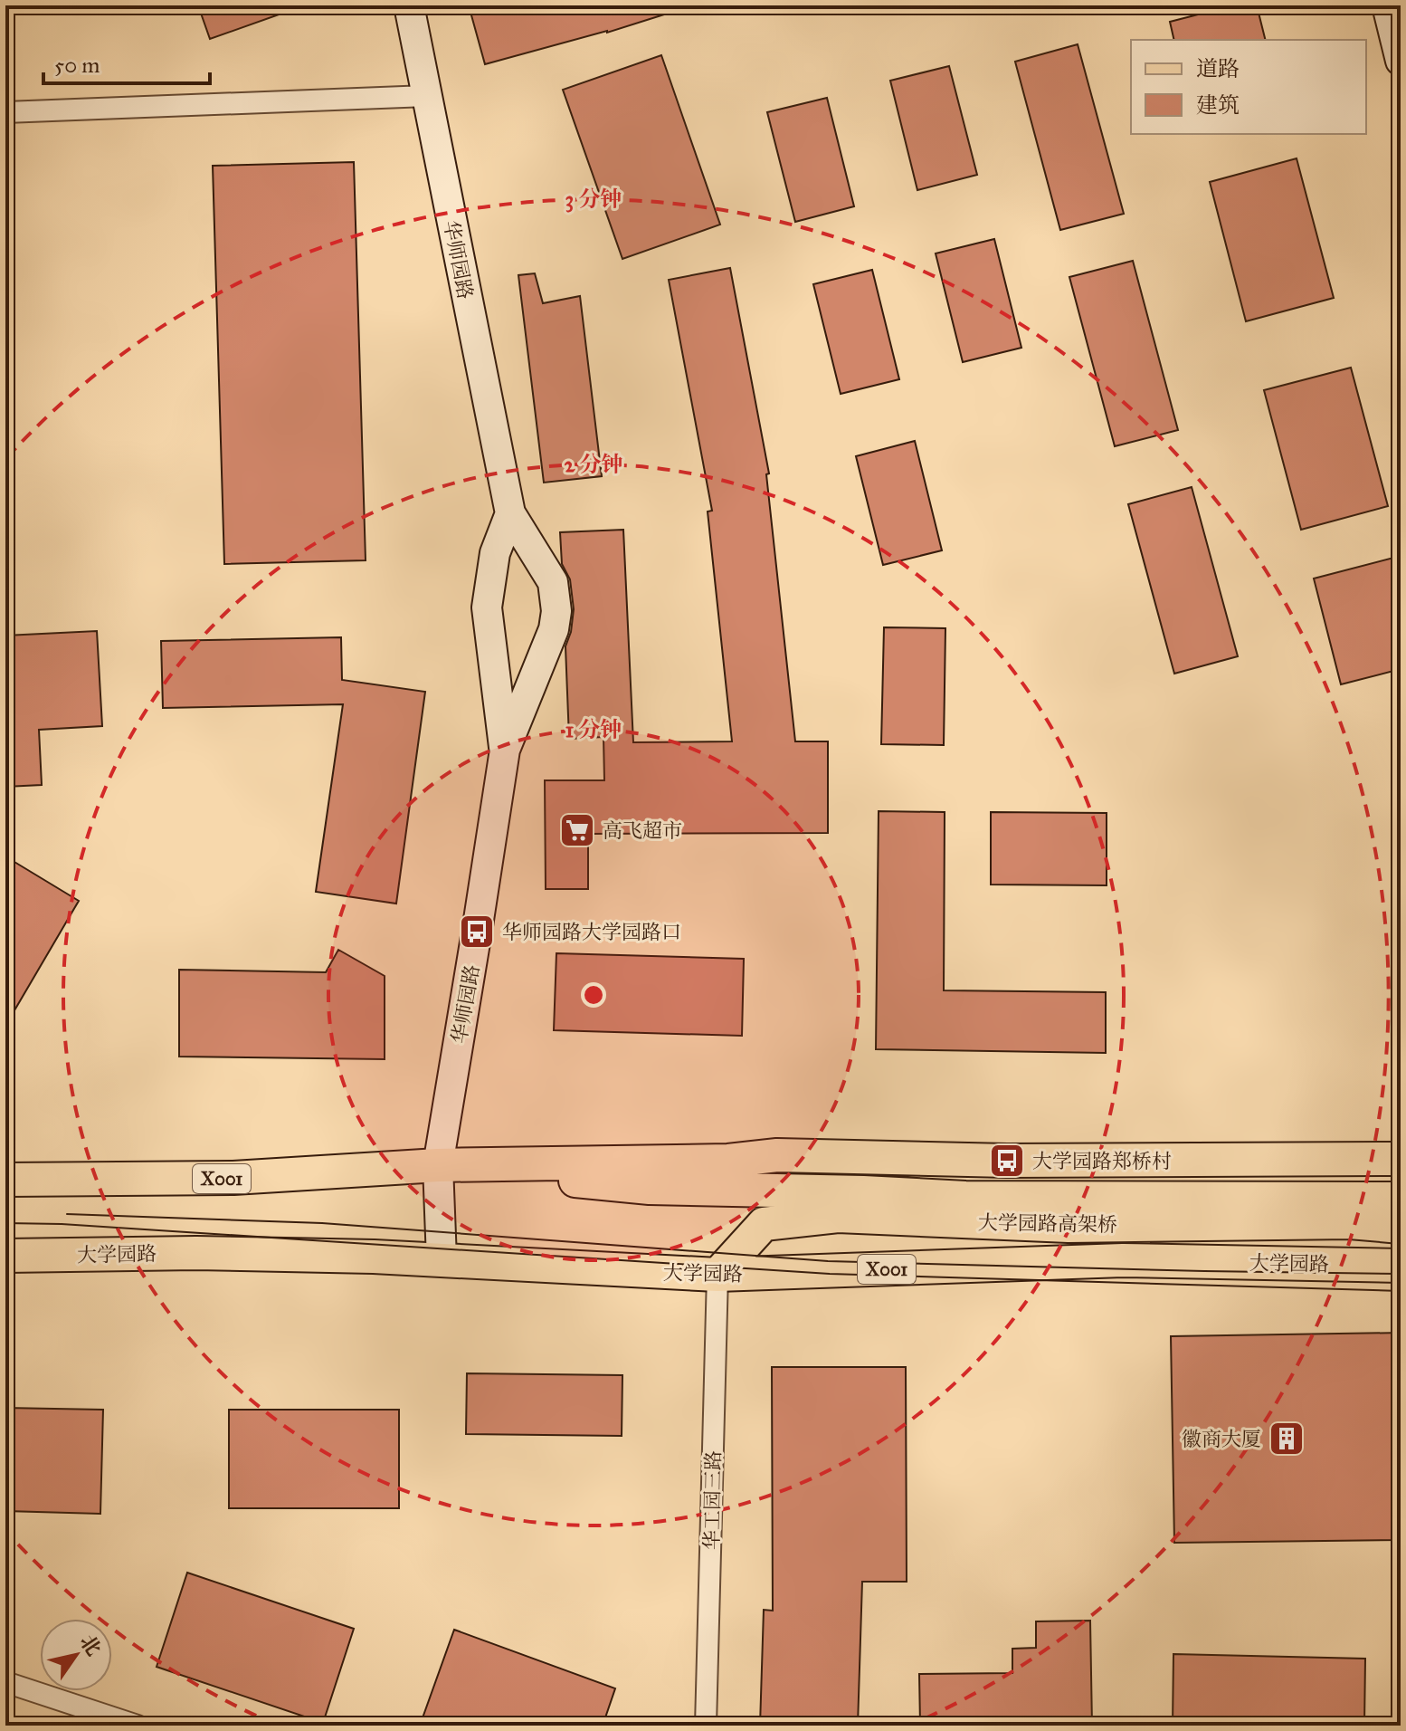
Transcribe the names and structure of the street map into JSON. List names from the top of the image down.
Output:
{
  "streets": {
    "main road": [
      "华师园路",
      "X001",
      "大学园路高架桥",
      "大学园路"
    ],
    "street": ["华工园三路"]
  },
  "crossings": [
    ["华师园路", "X001"],
    ["华师园路", "大学园路"],
    ["大学园路高架桥", "大学园路"],
    ["大学园路高架桥", "华工园三路"],
    ["大学园路", "华工园三路"]
  ],
  "places": {
    "supermarket": ["高飞超市"],
    "bus stop": ["华师园路大学园路口", "大学园路郑桥村"],
    "building": ["徽商大厦"]
  },
  "legend": ["道路", "建筑"],
  "scale_bar": "50 m",
  "north": "top right",
  "rings": ["3 分钟", "2 分钟", "1 分钟"]
}
